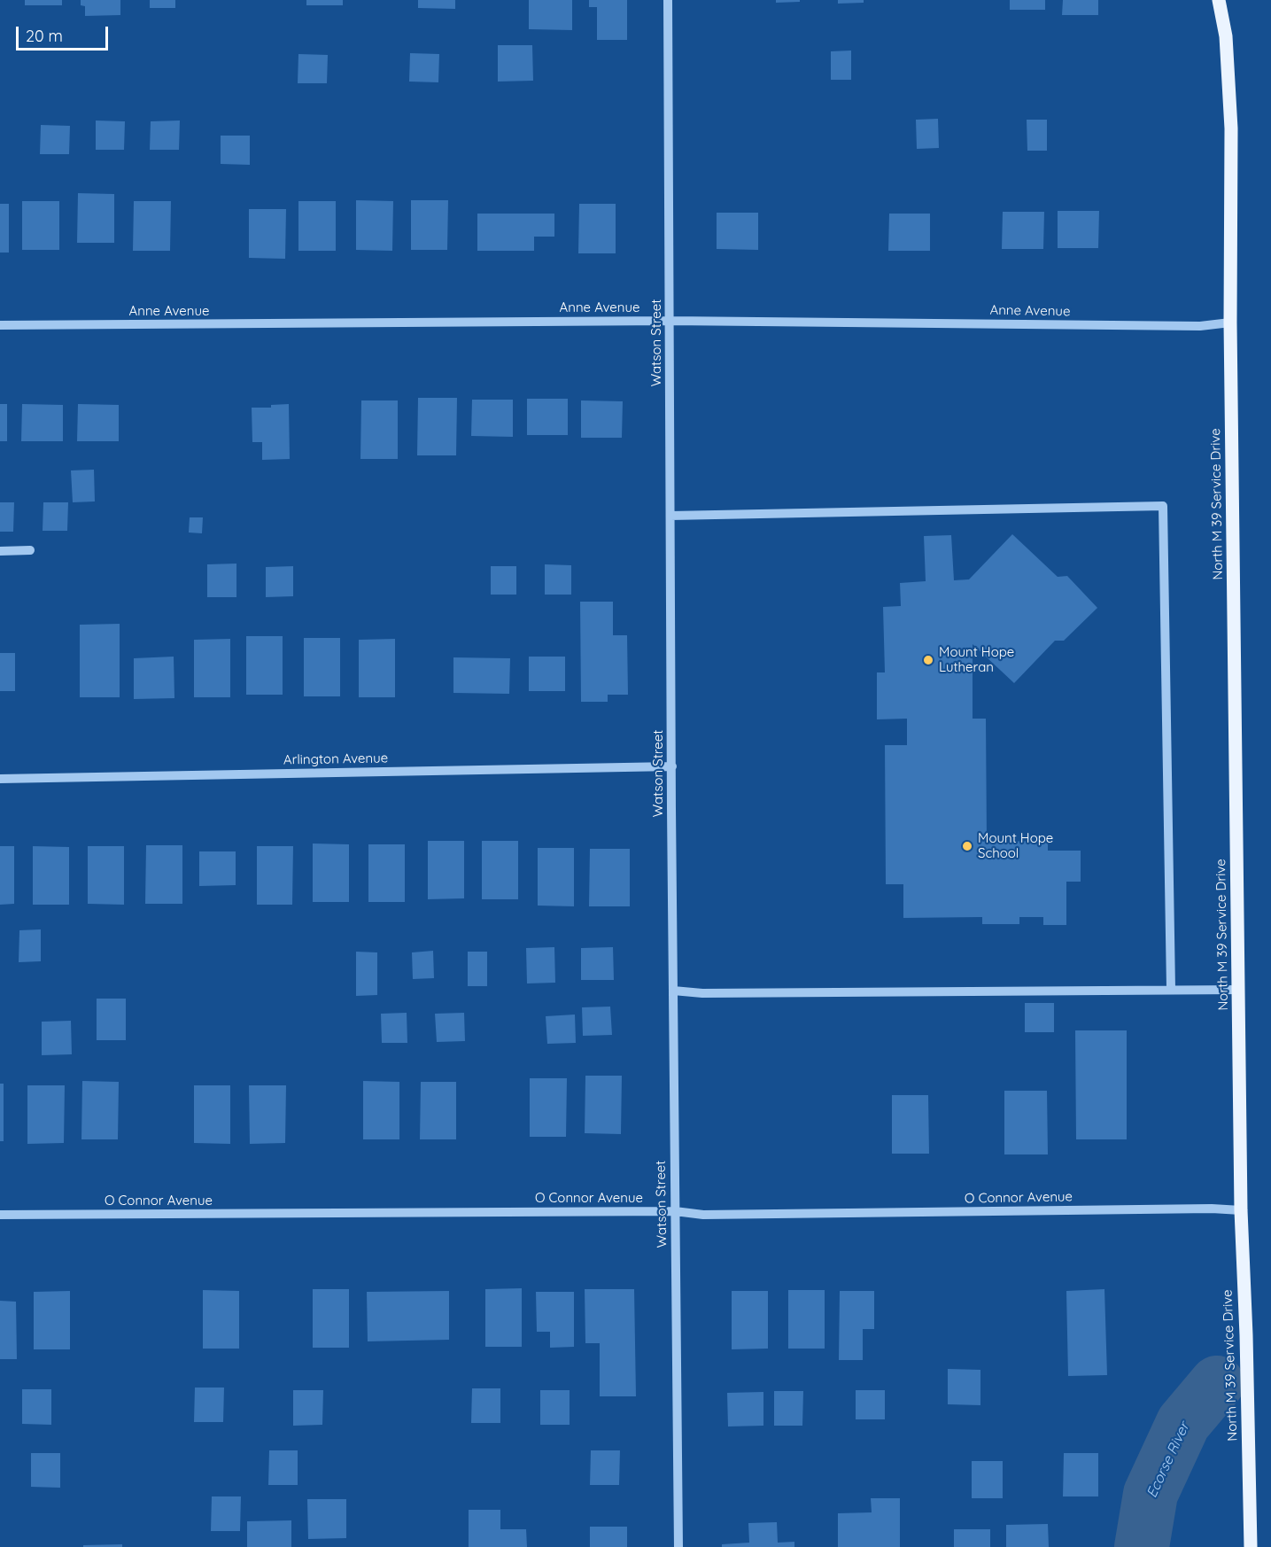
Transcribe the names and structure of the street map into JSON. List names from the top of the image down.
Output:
{
  "streets": {
    "main road": ["North M 39 Service Drive"],
    "street": [
      "Anne Avenue",
      "Watson Street",
      "Arlington Avenue",
      "O Connor Avenue"
    ]
  },
  "crossings": [
    ["Anne Avenue", "Watson Street"],
    ["Anne Avenue", "North M 39 Service Drive"],
    ["Watson Street", "Arlington Avenue"],
    ["Watson Street", "O Connor Avenue"],
    ["North M 39 Service Drive", "O Connor Avenue"]
  ],
  "water": ["Ecorse River"],
  "places": ["Mount Hope Lutheran", "Mount Hope School"],
  "scale_bar": "20 m"
}
